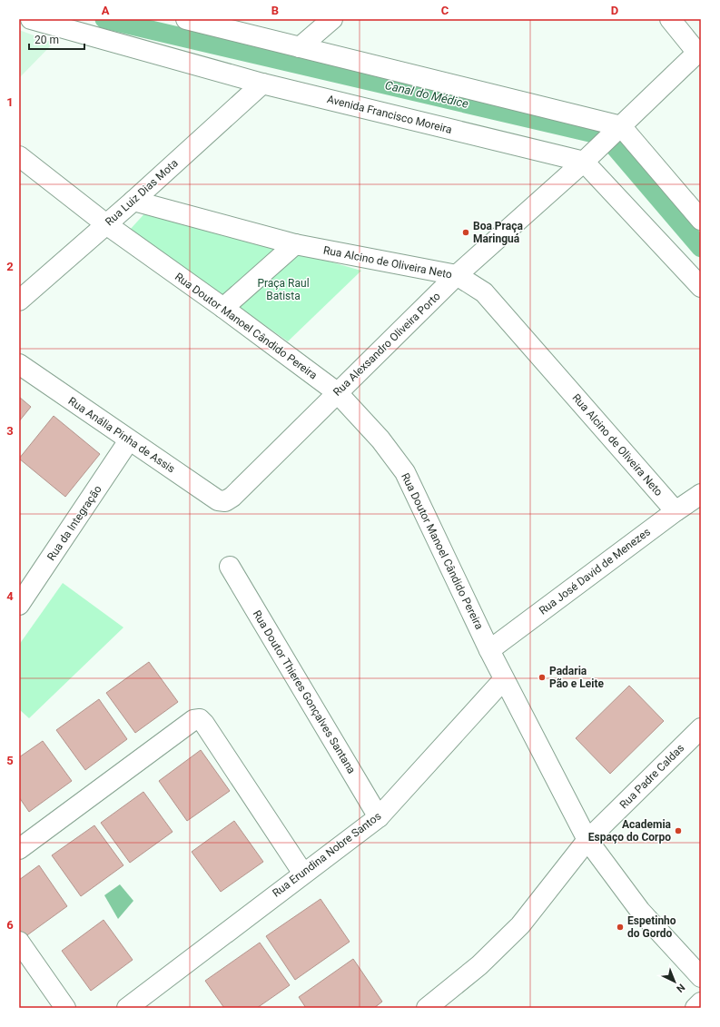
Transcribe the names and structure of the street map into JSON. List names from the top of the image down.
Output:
{
  "streets": {
    "street": [
      "Avenida Francisco Moreira",
      "Rua Luiz Dias Mota",
      "Rua Alcino de Oliveira Neto",
      "Rua Doutor Manoel Cândido Pereira",
      "Rua Alexsandro Oliveira Porto",
      "Rua Anália Pinha de Assis",
      "Rua da Integração",
      "Rua José David de Menezes",
      "Rua Doutor Thieres Gonçalves Santana",
      "Rua Padre Caldas",
      "Rua Erundina Nobre Santos"
    ]
  },
  "crossings": [
    ["Avenida Francisco Moreira", "Rua Luiz Dias Mota"],
    ["Avenida Francisco Moreira", "Rua Alexsandro Oliveira Porto"],
    ["Rua Luiz Dias Mota", "Rua Alcino de Oliveira Neto"],
    ["Rua Luiz Dias Mota", "Rua Doutor Manoel Cândido Pereira"],
    ["Rua Alcino de Oliveira Neto", "Rua Alexsandro Oliveira Porto"],
    ["Rua Alcino de Oliveira Neto", "Rua José David de Menezes"],
    ["Rua Doutor Manoel Cândido Pereira", "Rua Alexsandro Oliveira Porto"],
    ["Rua Doutor Manoel Cândido Pereira", "Rua José David de Menezes"],
    ["Rua Doutor Manoel Cândido Pereira", "Rua Padre Caldas"],
    ["Rua Doutor Manoel Cândido Pereira", "Rua Erundina Nobre Santos"],
    ["Rua Alexsandro Oliveira Porto", "Rua Anália Pinha de Assis"],
    ["Rua Anália Pinha de Assis", "Rua da Integração"],
    ["Rua Doutor Thieres Gonçalves Santana", "Rua Erundina Nobre Santos"]
  ],
  "water": ["Canal do Médice"],
  "parks": ["Praça Raul Batista"],
  "places": [
    "Boa Praça Maringuá",
    "Padaria Pão e Leite",
    "Academia Espaço do Corpo",
    "Espetinho do Gordo"
  ],
  "scale_bar": "20 m",
  "north": "bottom right",
  "grid": {
    "columns": [
      "A",
      "B",
      "C",
      "D"
    ],
    "rows": [
      "1",
      "2",
      "3",
      "4",
      "5",
      "6"
    ]
  }
}
